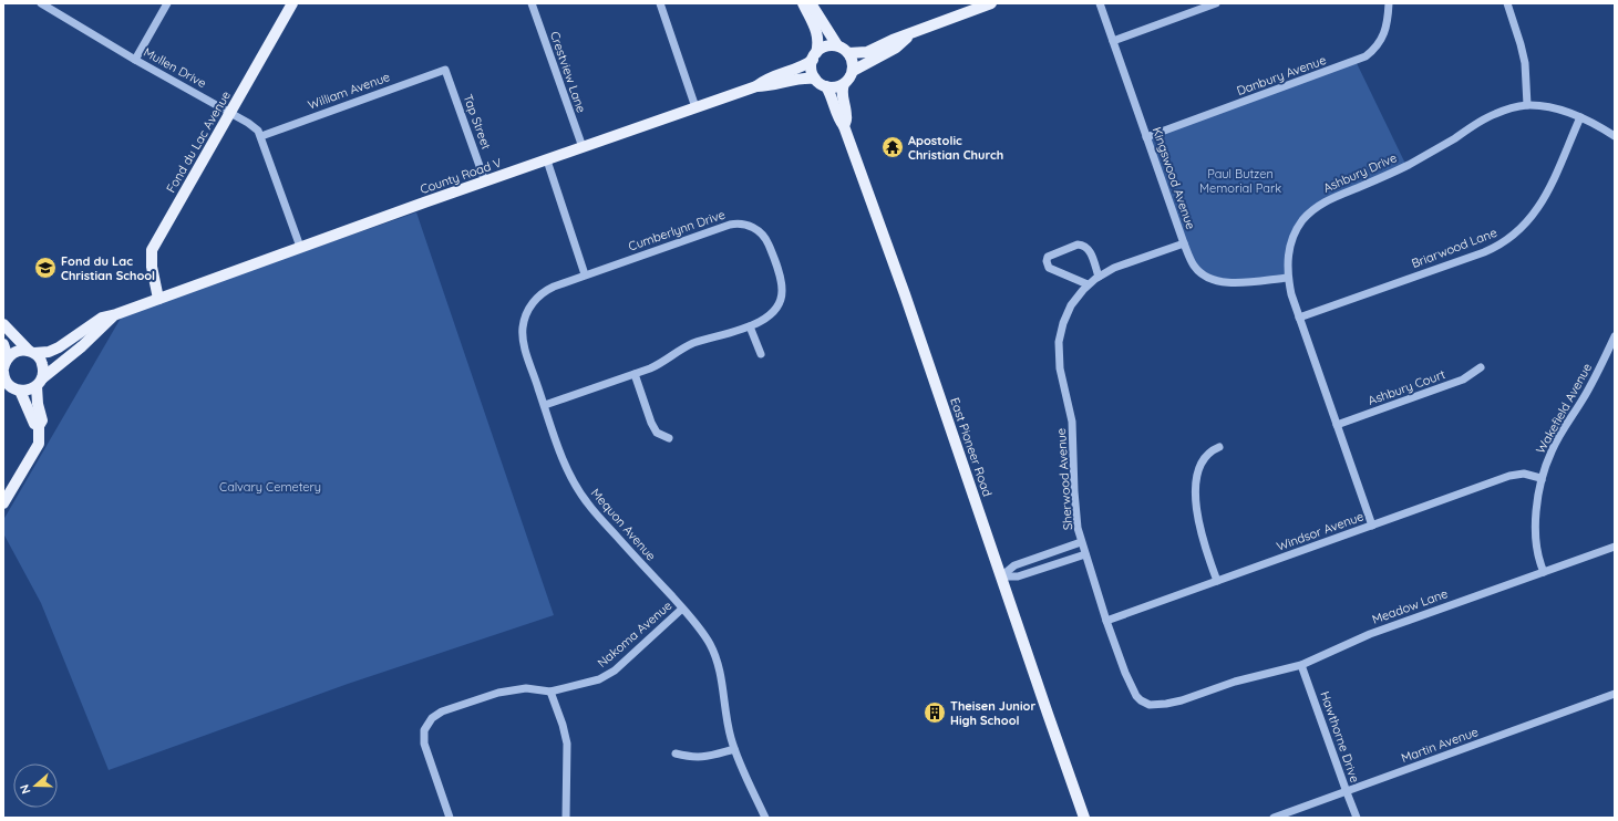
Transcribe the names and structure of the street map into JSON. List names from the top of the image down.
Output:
{
  "streets": {
    "main road": ["Fond du Lac Avenue", "County Road V", "East Pioneer Road"],
    "street": [
      "Mullen Drive",
      "Crestview Lane",
      "Danbury Avenue",
      "William Avenue",
      "Tap Street",
      "Ashbury Drive",
      "Kingswood Avenue",
      "Cumberlynn Drive",
      "Briarwood Lane",
      "Ashbury Court",
      "Wakefield Avenue",
      "Sherwood Avenue",
      "Mequon Avenue",
      "Windsor Avenue",
      "Meadow Lane",
      "Nakoma Avenue",
      "Hawthorne Drive",
      "Martin Avenue"
    ]
  },
  "crossings": [
    ["Mullen Drive", "William Avenue"],
    ["Mullen Drive", "Fond du Lac Avenue"],
    ["Mullen Drive", "County Road V"],
    ["Crestview Lane", "County Road V"],
    ["Danbury Avenue", "Kingswood Avenue"],
    ["William Avenue", "Tap Street"],
    ["Tap Street", "County Road V"],
    ["Fond du Lac Avenue", "County Road V"],
    ["Ashbury Drive", "Kingswood Avenue"],
    ["Ashbury Drive", "Briarwood Lane"],
    ["Ashbury Drive", "Ashbury Court"],
    ["Ashbury Drive", "Windsor Avenue"],
    ["County Road V", "East Pioneer Road"],
    ["Kingswood Avenue", "Sherwood Avenue"],
    ["Cumberlynn Drive", "Mequon Avenue"],
    ["Wakefield Avenue", "Windsor Avenue"],
    ["Wakefield Avenue", "Meadow Lane"],
    ["Sherwood Avenue", "Windsor Avenue"],
    ["Sherwood Avenue", "Meadow Lane"],
    ["Mequon Avenue", "Nakoma Avenue"],
    ["Meadow Lane", "Hawthorne Drive"],
    ["Hawthorne Drive", "Martin Avenue"]
  ],
  "parks": ["Paul Butzen Memorial Park", "Calvary Cemetery"],
  "places": {
    "temple": ["Apostolic Christian Church"],
    "school or university": ["Fond du Lac Christian School"],
    "building": ["Theisen Junior High School"]
  },
  "north": "left"
}
